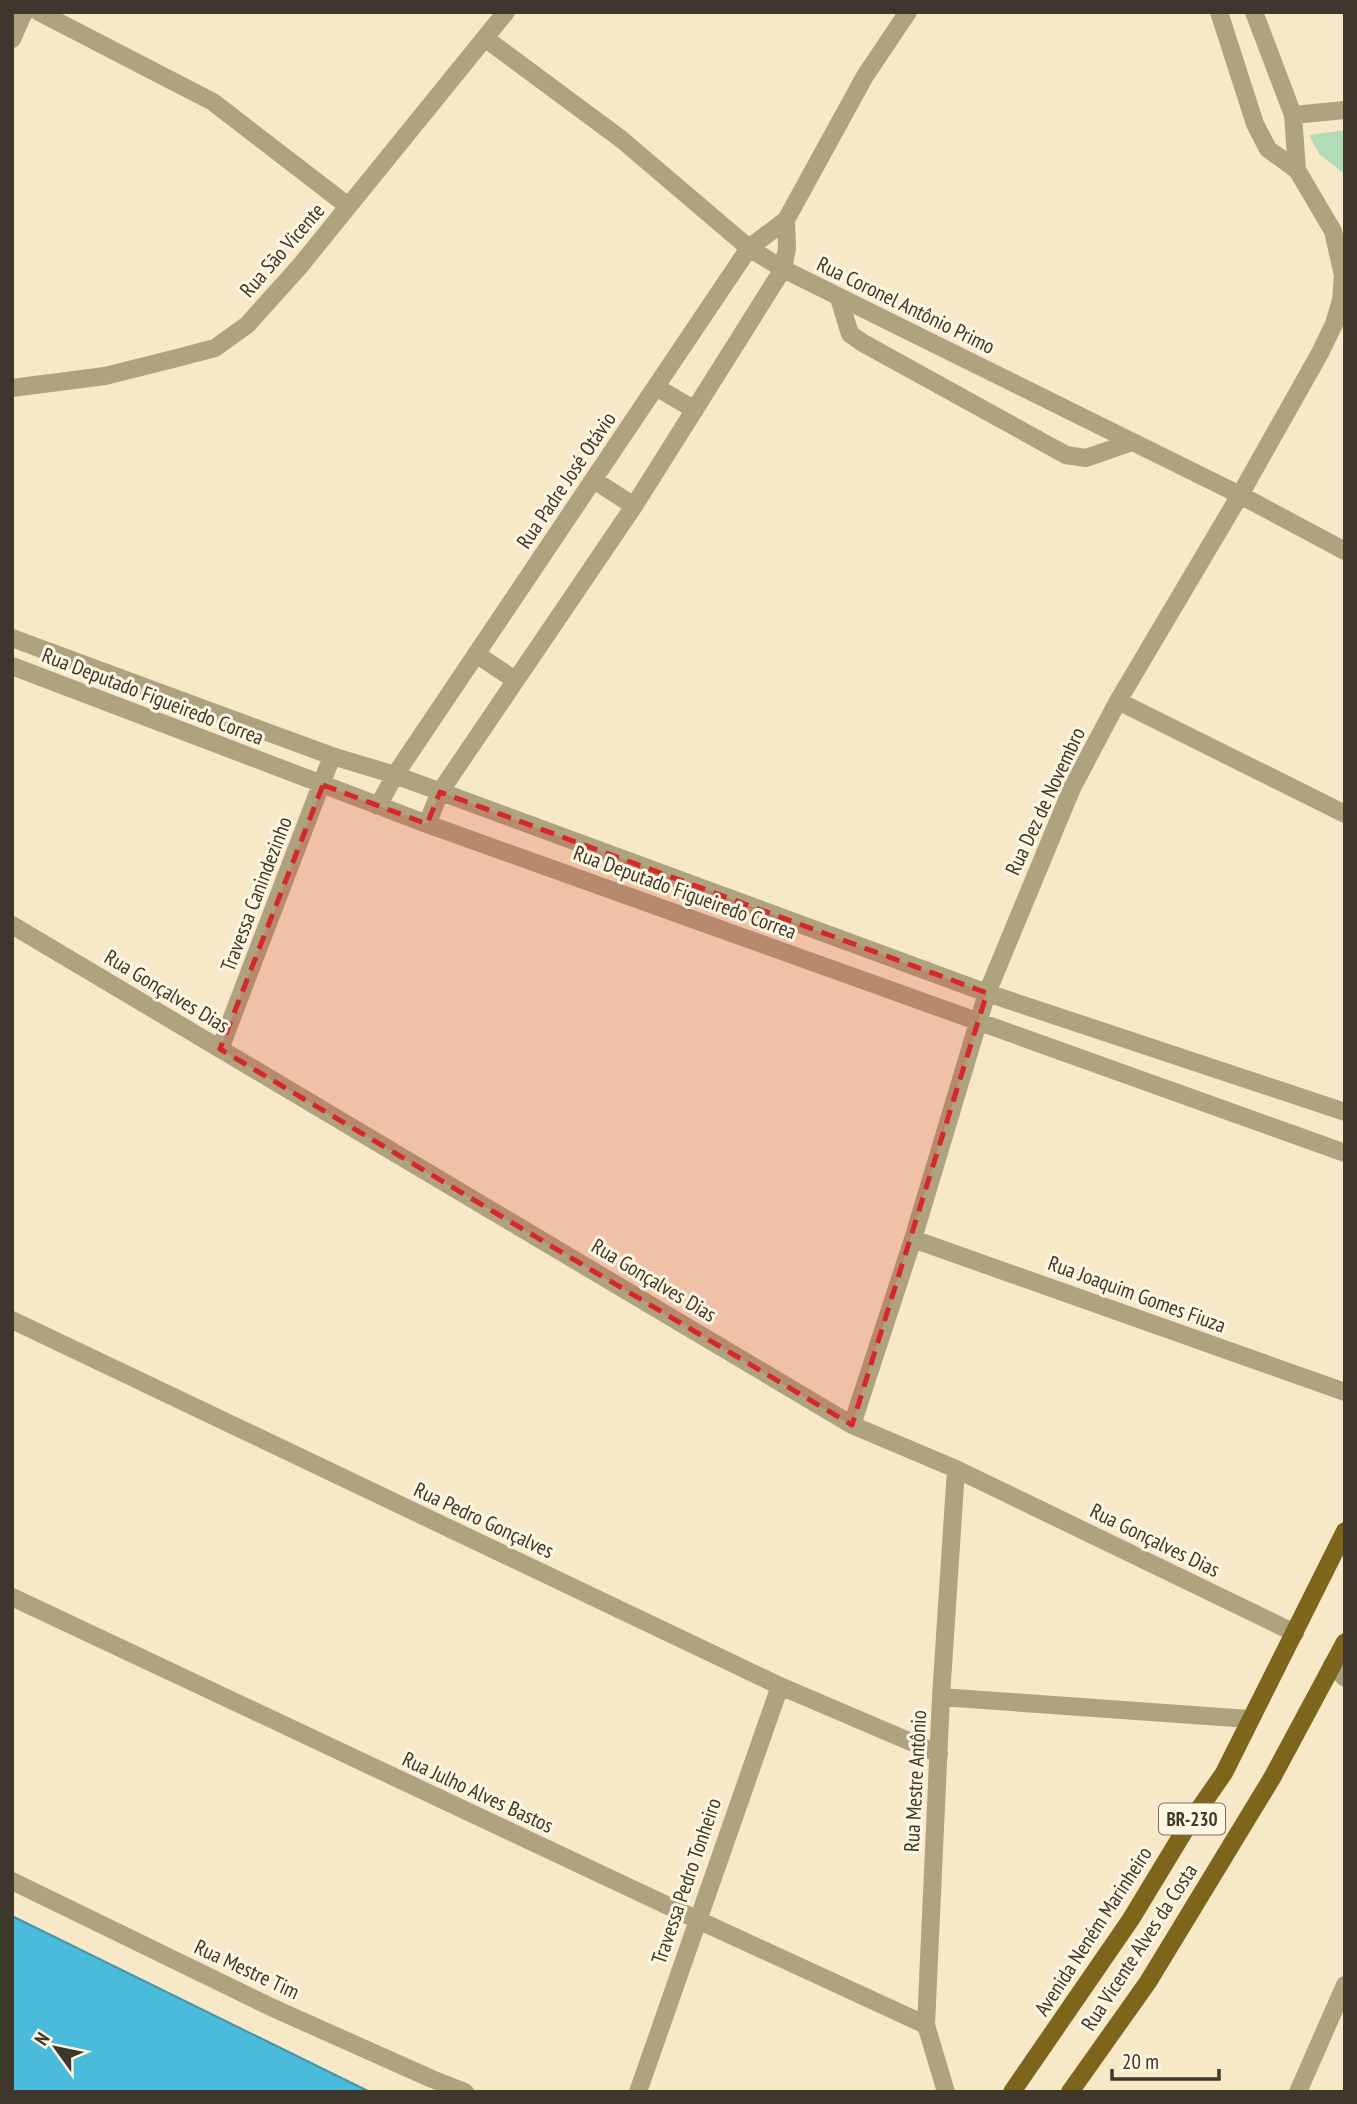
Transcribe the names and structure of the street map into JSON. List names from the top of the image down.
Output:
{
  "streets": {
    "main road": ["BR-230", "Avenida Neném Marinheiro", "Rua Vicente Alves da Costa"],
    "street": [
      "Rua São Vicente",
      "Rua Coronel Antônio Primo",
      "Rua Padre José Otávio",
      "Rua Deputado Figueiredo Correa",
      "Rua Dez de Novembro",
      "Travessa Canindezinho",
      "Rua Gonçalves Dias",
      "Rua Joaquim Gomes Fiuza",
      "Rua Pedro Gonçalves",
      "Rua Mestre Antônio",
      "Rua Julho Alves Bastos",
      "Travessa Pedro Tonheiro",
      "Rua Mestre Tim"
    ]
  },
  "crossings": [
    ["Rua São Vicente", "Rua Coronel Antônio Primo"],
    ["Rua Coronel Antônio Primo", "Rua Padre José Otávio"],
    ["Rua Coronel Antônio Primo", "Rua Dez de Novembro"],
    ["Rua Padre José Otávio", "Rua Deputado Figueiredo Correa"],
    ["Rua Deputado Figueiredo Correa", "Rua Dez de Novembro"],
    ["Rua Deputado Figueiredo Correa", "Travessa Canindezinho"],
    ["Rua Dez de Novembro", "Rua Gonçalves Dias"],
    ["Rua Dez de Novembro", "Rua Joaquim Gomes Fiuza"],
    ["Travessa Canindezinho", "Rua Gonçalves Dias"],
    ["Rua Gonçalves Dias", "Rua Mestre Antônio"],
    ["Rua Gonçalves Dias", "Avenida Neném Marinheiro"],
    ["Rua Pedro Gonçalves", "Rua Mestre Antônio"],
    ["Rua Pedro Gonçalves", "Travessa Pedro Tonheiro"],
    ["Rua Mestre Antônio", "Rua Julho Alves Bastos"],
    ["Rua Julho Alves Bastos", "Travessa Pedro Tonheiro"]
  ],
  "scale_bar": "20 m",
  "north": "top left"
}
